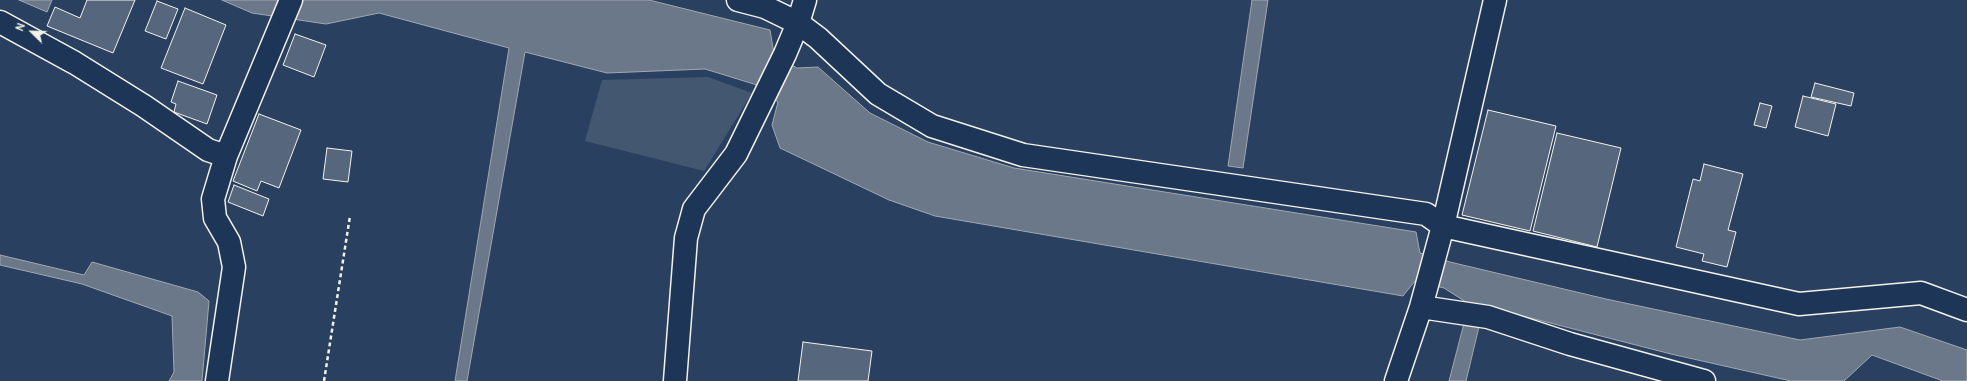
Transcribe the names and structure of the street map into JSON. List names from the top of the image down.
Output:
{
  "north": "top left"
}
